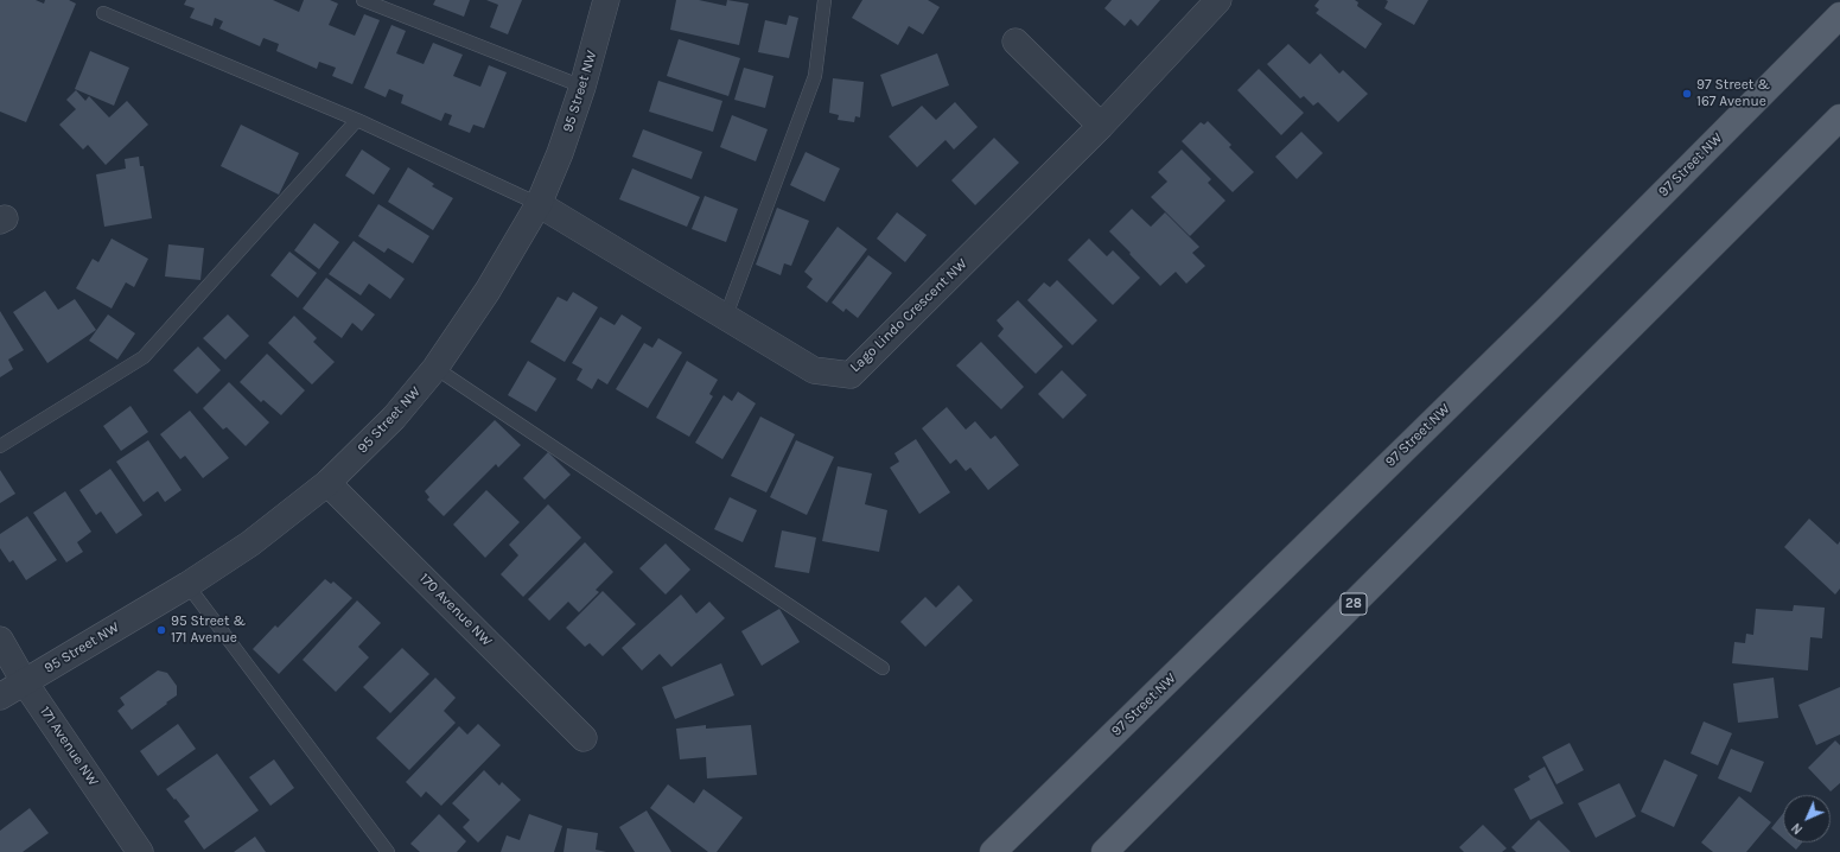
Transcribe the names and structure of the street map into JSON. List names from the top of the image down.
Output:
{
  "streets": {
    "main road": ["97 Street NW", "28"],
    "street": [
      "95 Street NW",
      "Lago Lindo Crescent NW",
      "170 Avenue NW",
      "171 Avenue NW"
    ]
  },
  "crossings": [
    ["95 Street NW", "Lago Lindo Crescent NW"],
    ["95 Street NW", "170 Avenue NW"],
    ["95 Street NW", "171 Avenue NW"]
  ],
  "places": ["97 Street & 167 Avenue", "95 Street & 171 Avenue"],
  "north": "bottom left"
}
